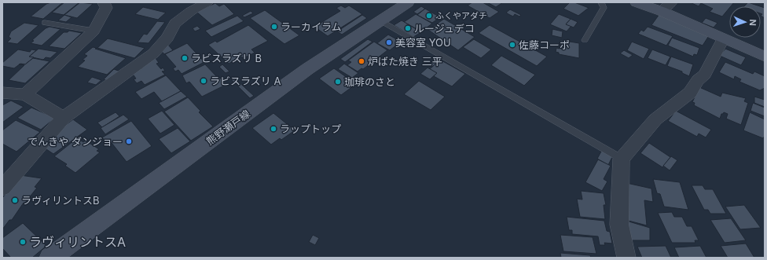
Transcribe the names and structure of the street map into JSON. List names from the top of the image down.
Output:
{
  "streets": {
    "main road": ["熊野瀬戸線"]
  },
  "places": [
    "ふくやアダチ",
    "ラーカイラム",
    "ルージュデコ",
    "美容室 YOU",
    "佐藤コーポ",
    "ラビスラズリ B",
    "炉ばた焼き 三平",
    "ラビスラズリ A",
    "珈琲のさと",
    "ラップトップ",
    "でんきや ダンジョー",
    "ラヴィリントスB",
    "ラヴィリントスA"
  ],
  "north": "right"
}
